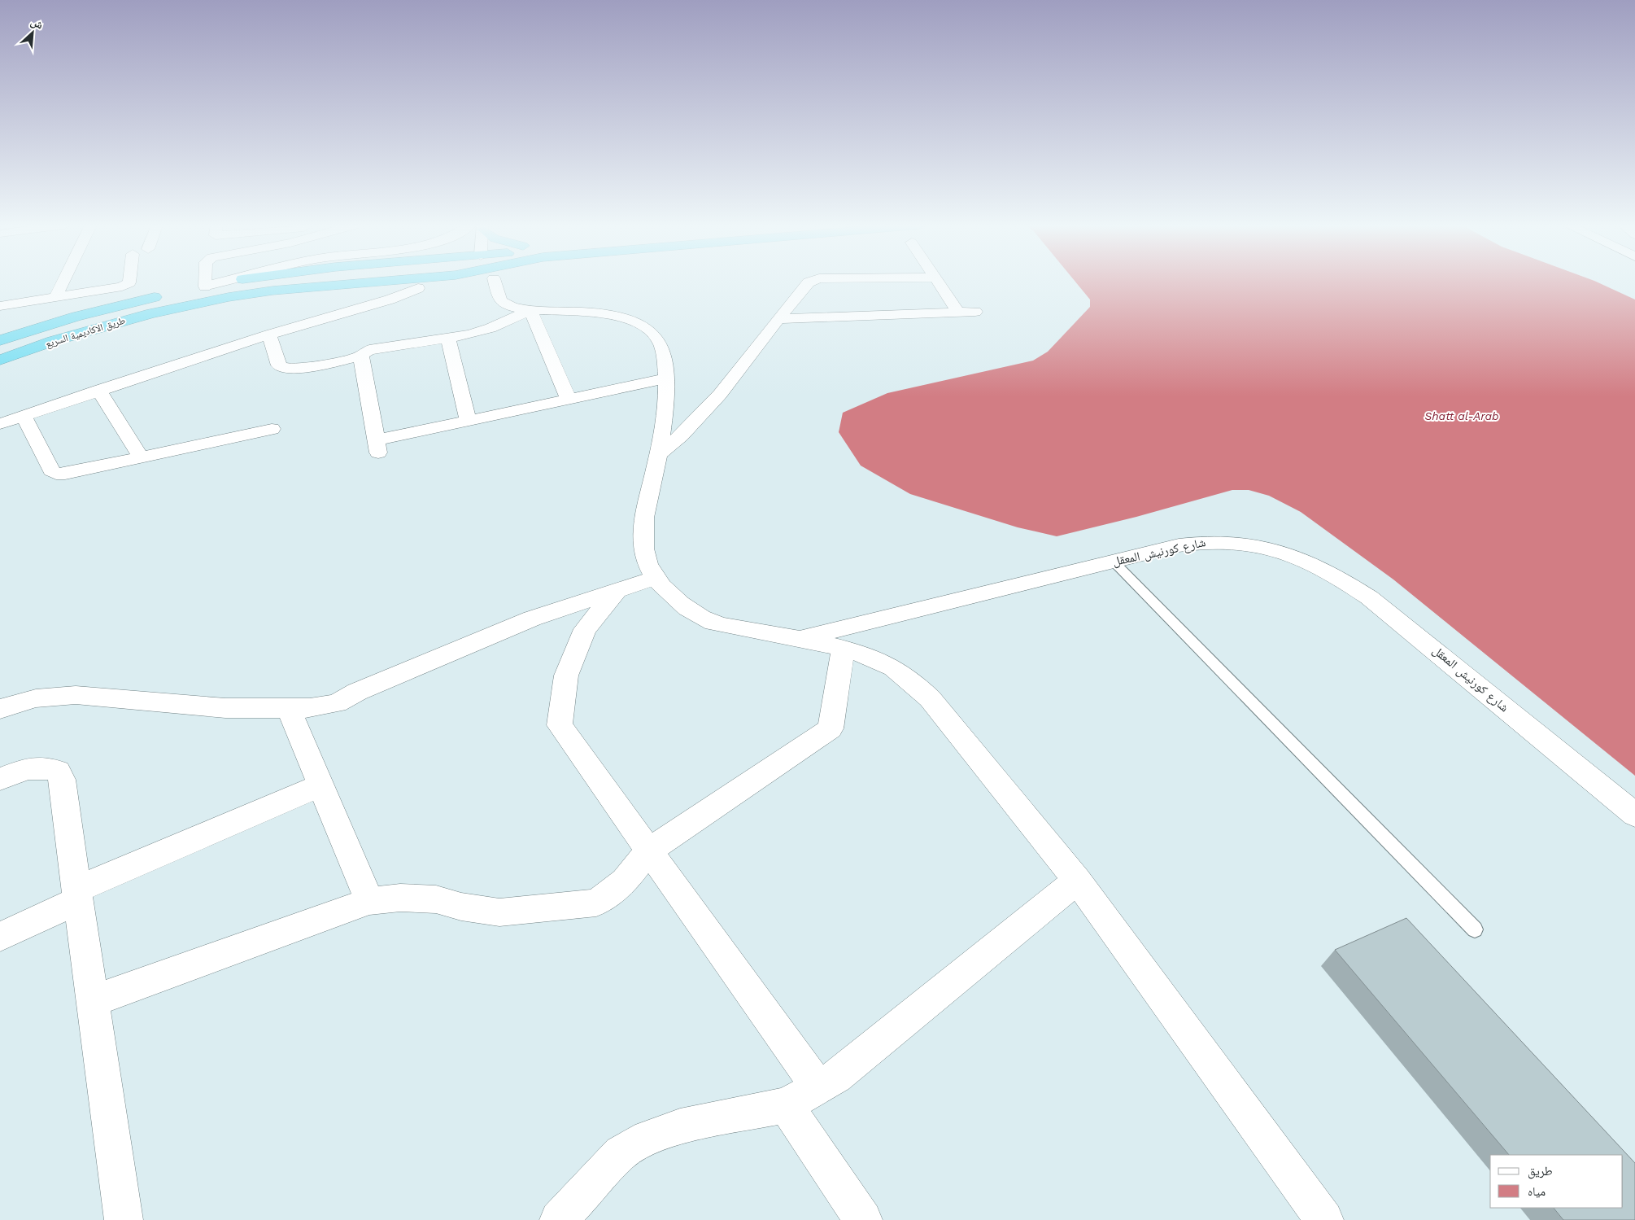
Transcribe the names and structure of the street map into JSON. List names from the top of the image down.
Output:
{
  "streets": {
    "highway": ["طريق الاكاديمية السريع"],
    "street": ["شارع كورنيش المعقل"]
  },
  "water": ["Shatt al-Arab"],
  "legend": ["طريق", "مياه"],
  "north": "top right"
}
